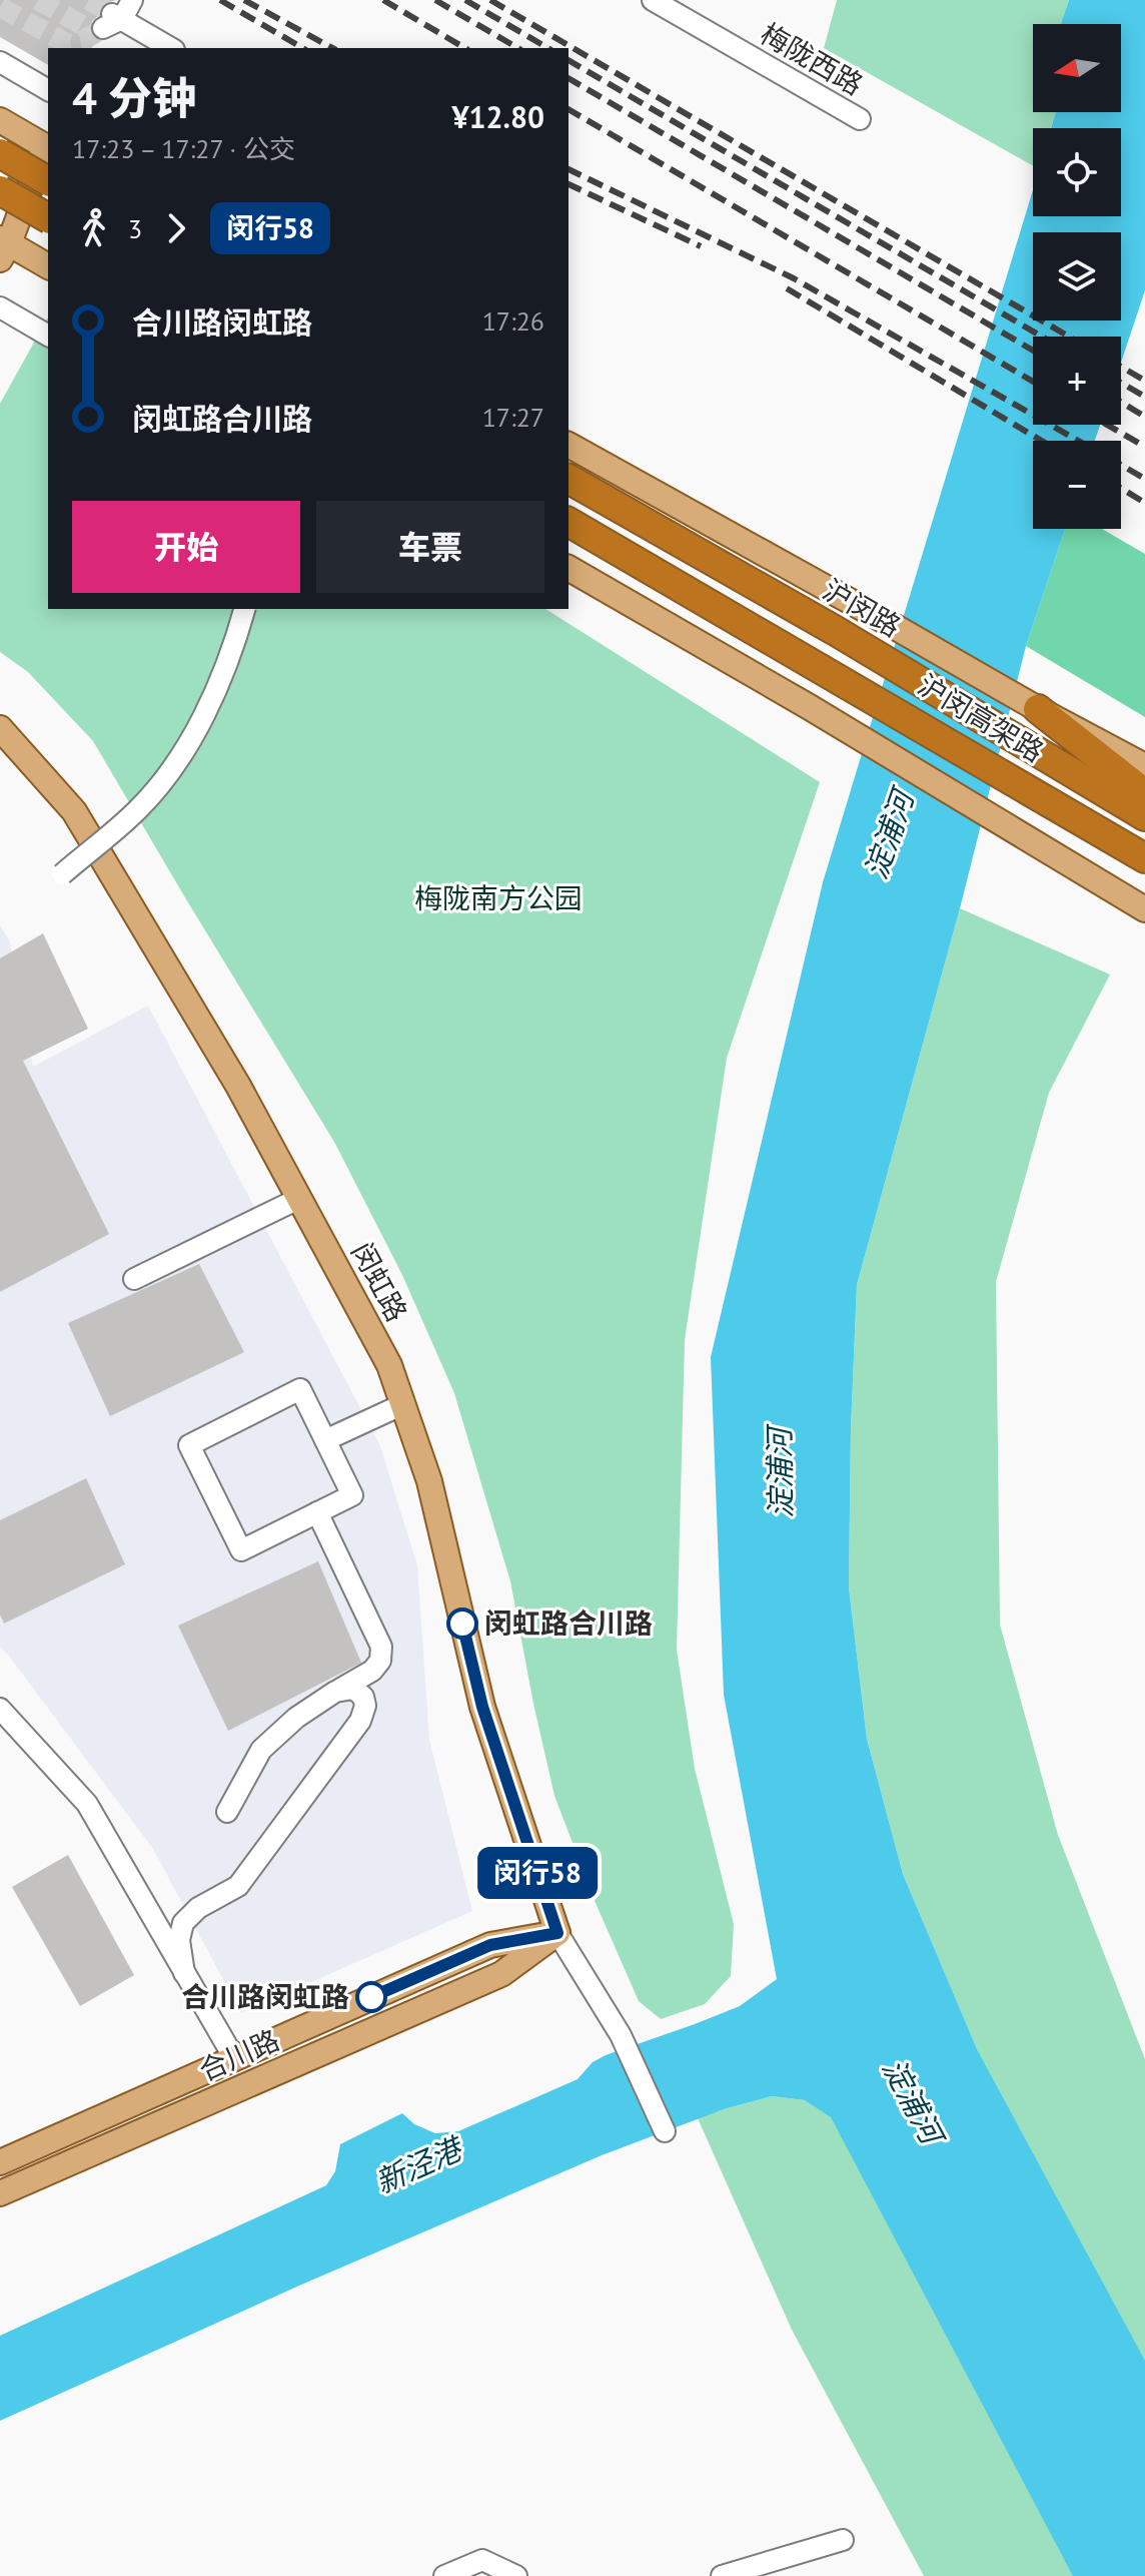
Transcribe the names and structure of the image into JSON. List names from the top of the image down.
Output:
{
  "streets": {
    "highway": ["沪闵路", "沪闵高架路"],
    "main road": ["闵虹路", "合川路"],
    "street": ["梅陇西路"]
  },
  "crossings": [
    ["闵虹路", "合川路"]
  ],
  "water": ["淀浦河", "新泾港"],
  "parks": ["梅陇南方公园"],
  "places": ["闵虹路合川路", "合川路闵虹路"],
  "lines": ["bus line 闵行58"],
  "north": "left",
  "page": {
    "on_map": "闵行58",
    "map_buttons": ["+", "−"],
    "heading": ["4 分钟", "17:23 – 17:27 · 公交", "¥12.80"],
    "legs": ["3", "闵行58"],
    "list": [
      {
        "name": "合川路闵虹路",
        "value": "17:26"
      },
      {
        "name": "闵虹路合川路",
        "value": "17:27"
      }
    ],
    "buttons": ["开始", "车票"]
  }
}
